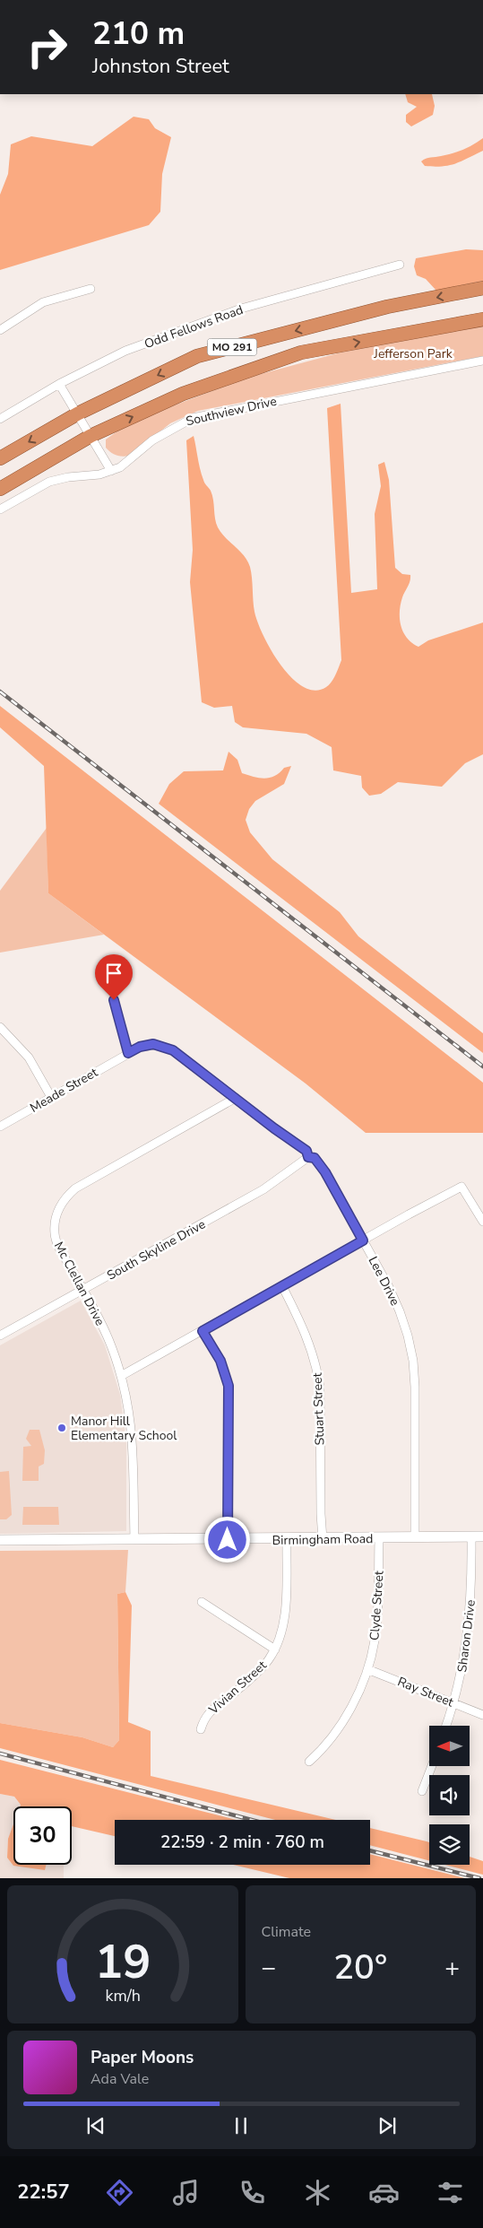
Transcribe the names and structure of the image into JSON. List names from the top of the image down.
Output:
{
  "streets": {
    "highway": ["MO 291"],
    "street": [
      "Odd Fellows Road",
      "Southview Drive",
      "Meade Street",
      "South Skyline Drive",
      "Lee Drive",
      "Mc Clellan Drive",
      "Stuart Street",
      "Birmingham Road",
      "Clyde Street",
      "Sharon Drive",
      "Vivian Street",
      "Ray Street"
    ]
  },
  "crossings": [
    ["Meade Street", "Lee Drive"],
    ["South Skyline Drive", "Lee Drive"],
    ["South Skyline Drive", "Mc Clellan Drive"],
    ["Lee Drive", "Mc Clellan Drive"],
    ["Lee Drive", "Birmingham Road"],
    ["Mc Clellan Drive", "Birmingham Road"],
    ["Stuart Street", "Birmingham Road"],
    ["Birmingham Road", "Clyde Street"],
    ["Birmingham Road", "Sharon Drive"],
    ["Birmingham Road", "Vivian Street"],
    ["Clyde Street", "Ray Street"],
    ["Sharon Drive", "Ray Street"]
  ],
  "parks": ["Jefferson Park"],
  "places": ["Manor Hill Elementary School"],
  "north": "left",
  "page": {
    "turn": ["210 m", "Johnston Street"],
    "limit": "30",
    "trip": "22:59 · 2 min · 760 m",
    "tile": "Climate",
    "heat": ["−", "20°", "+"],
    "song": ["Paper Moons", "Ada Vale"],
    "tabs": "22:57",
    "gauge": ["19", "km/h"]
  }
}
